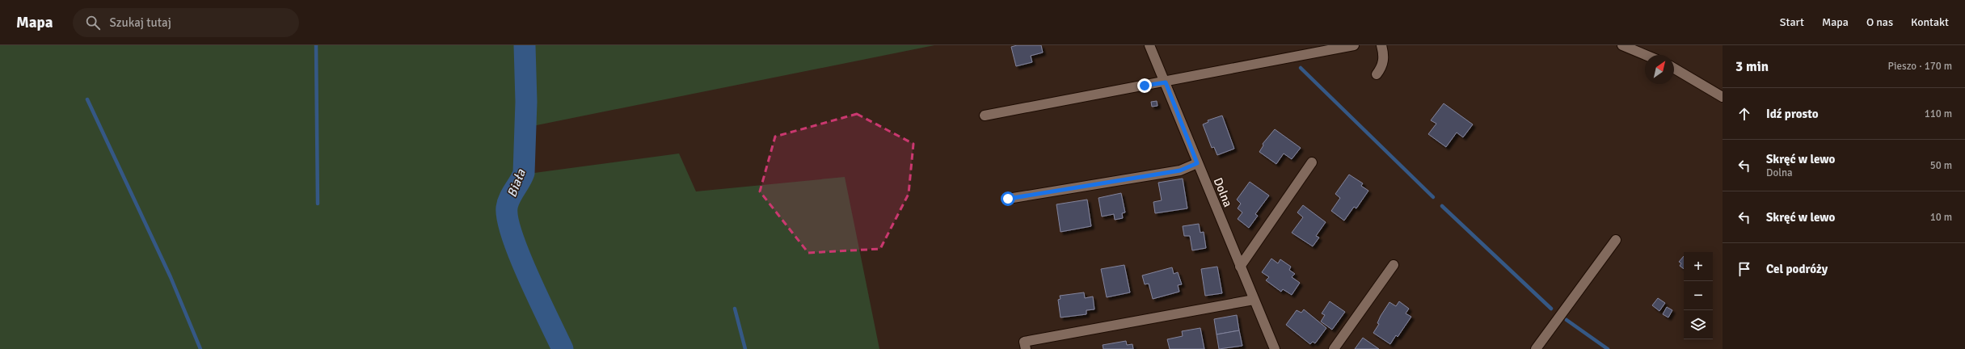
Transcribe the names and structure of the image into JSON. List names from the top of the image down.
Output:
{
  "streets": {
    "street": ["Dolna"]
  },
  "water": ["Biała"],
  "north": "top right",
  "page": {
    "header": "Mapa",
    "search": "Szukaj tutaj",
    "nav": [
      "Start",
      "Mapa",
      "O nas",
      "Kontakt"
    ],
    "heading": ["3 min", "Pieszo · 170 m"],
    "list": [
      ["Idź prosto", "110 m"],
      ["Skręć w lewo", "Dolna", "50 m"],
      ["Skręć w lewo", "10 m"],
      "Cel podróży"
    ],
    "map_buttons": ["+", "−"]
  }
}
